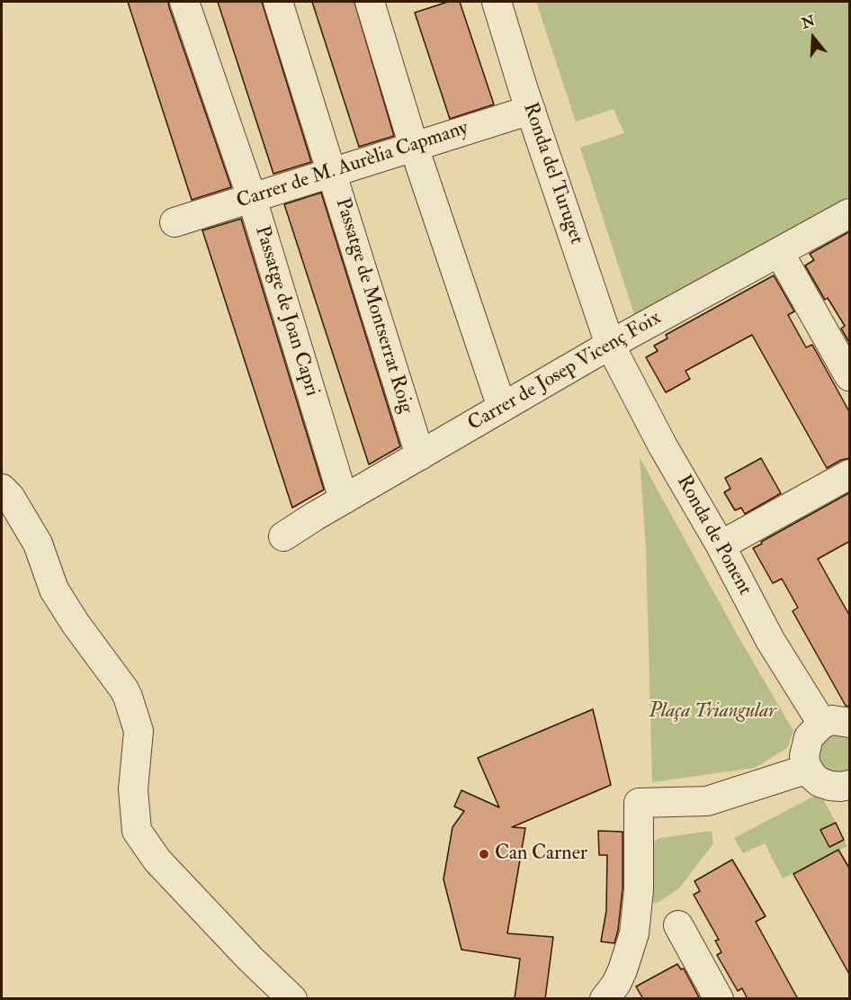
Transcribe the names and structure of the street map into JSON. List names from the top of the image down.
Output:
{
  "streets": {
    "street": [
      "Carrer de M. Aurèlia Capmany",
      "Ronda del Turuget",
      "Passatge de Montserrat Roig",
      "Passatge de Joan Capri",
      "Carrer de Josep Vicenç Foix",
      "Ronda de Ponent"
    ]
  },
  "crossings": [
    ["Carrer de M. Aurèlia Capmany", "Ronda del Turuget"],
    ["Carrer de M. Aurèlia Capmany", "Passatge de Montserrat Roig"],
    ["Carrer de M. Aurèlia Capmany", "Passatge de Joan Capri"],
    ["Ronda del Turuget", "Carrer de Josep Vicenç Foix"],
    ["Ronda del Turuget", "Ronda de Ponent"],
    ["Passatge de Montserrat Roig", "Carrer de Josep Vicenç Foix"],
    ["Passatge de Joan Capri", "Carrer de Josep Vicenç Foix"],
    ["Carrer de Josep Vicenç Foix", "Ronda de Ponent"]
  ],
  "parks": ["Plaça Triangular"],
  "places": ["Can Carner"],
  "north": "top"
}
